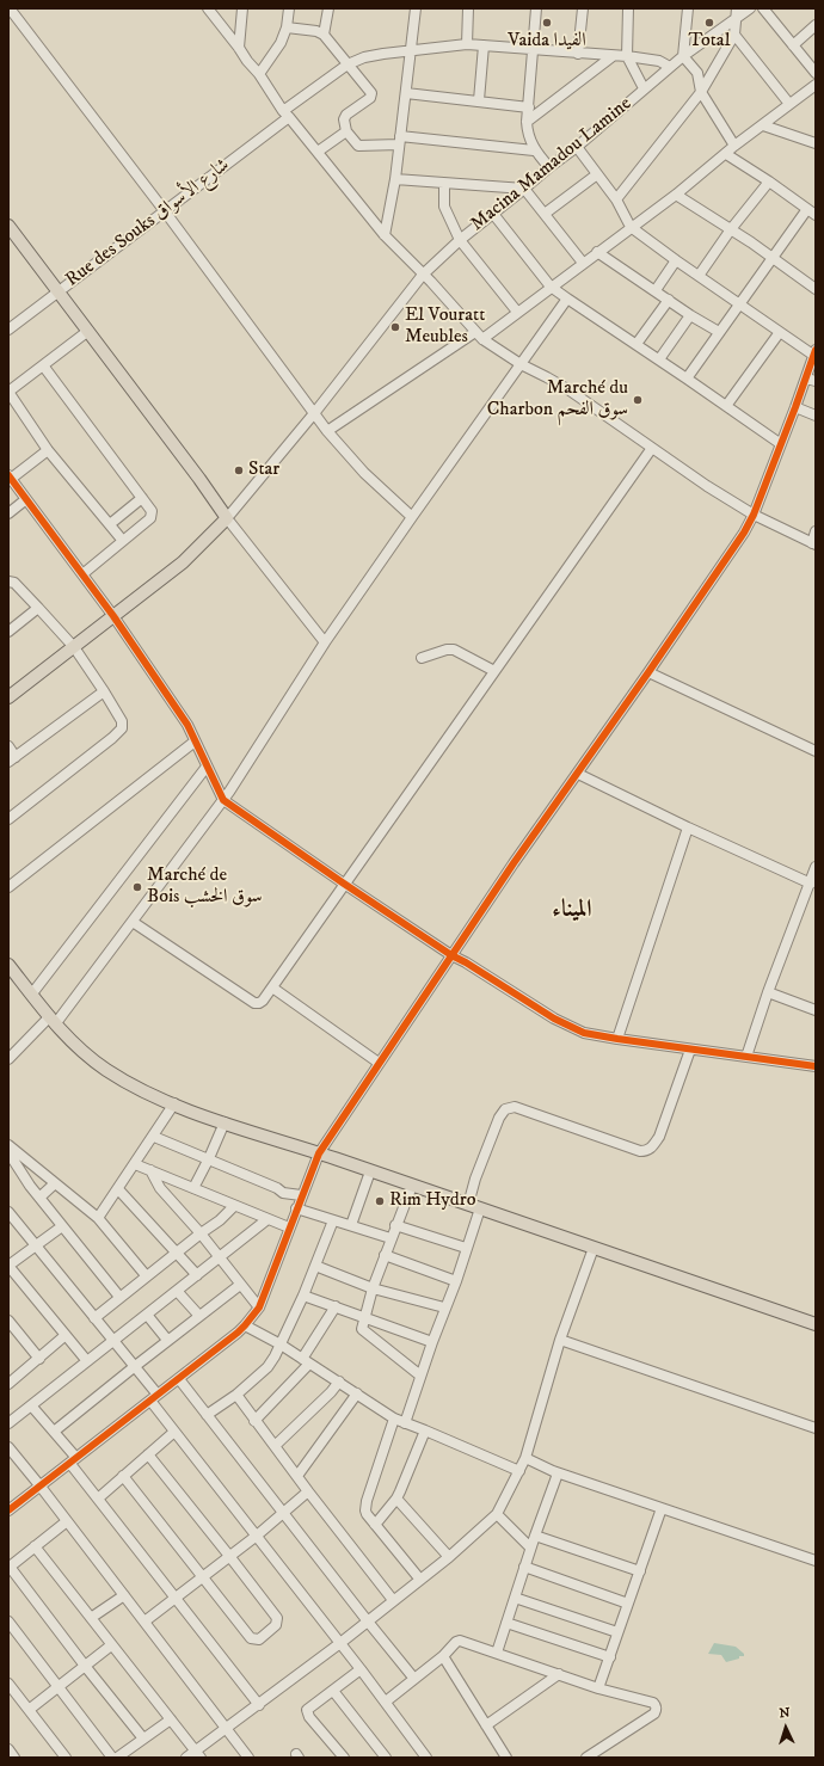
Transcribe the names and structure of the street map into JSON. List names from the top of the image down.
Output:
{
  "streets": {
    "street": ["Macina Mamadou Lamine", "Rue des Souks شارع الأسواق"]
  },
  "crossings": [
    ["Macina Mamadou Lamine", "Rue des Souks شارع الأسواق"]
  ],
  "districts": ["الميناء"],
  "places": [
    "Vaida الفيدا",
    "Total",
    "El Vouratt Meubles",
    "Marché du Charbon سوق الفحم",
    "Star",
    "Marché de Bois سوق الخشب",
    "Rim Hydro"
  ],
  "north": "top"
}
